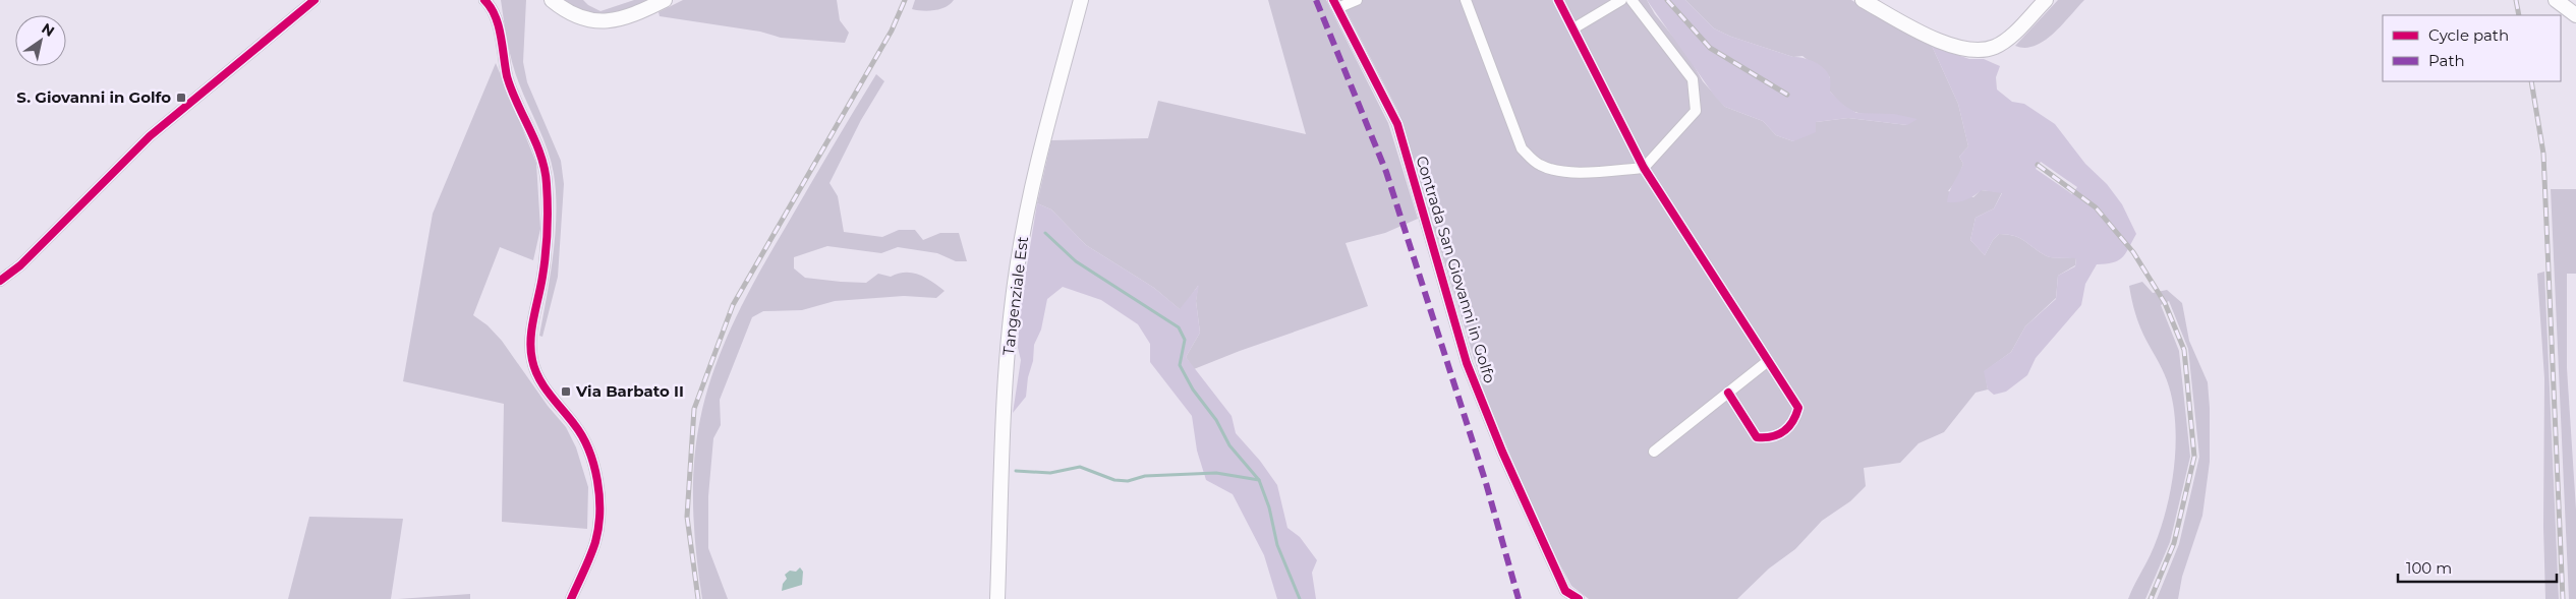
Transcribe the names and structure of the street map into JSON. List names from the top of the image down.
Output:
{
  "streets": {
    "main road": ["Tangenziale Est"],
    "street": ["Contrada San Giovanni in Golfo"]
  },
  "places": {
    "transit": ["S. Giovanni in Golfo", "Via Barbato II"]
  },
  "legend": ["Cycle path", "Path"],
  "scale_bar": "100 m",
  "north": "top right"
}
